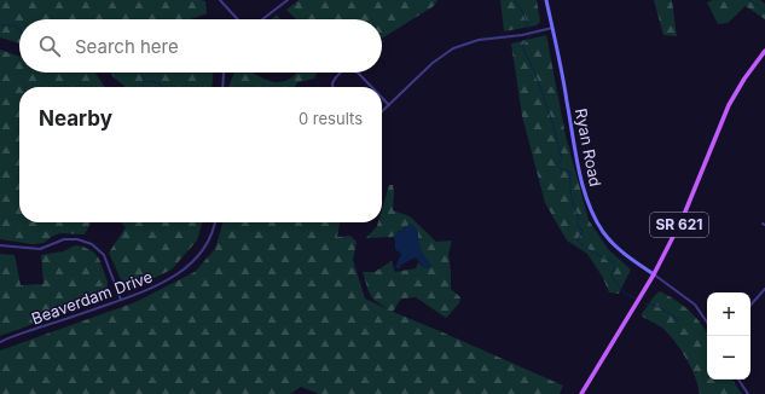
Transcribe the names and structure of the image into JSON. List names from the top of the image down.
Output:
{
  "streets": {
    "main road": ["Ryan Road", "SR 621"],
    "street": ["Beaverdam Drive"]
  },
  "crossings": [
    ["Ryan Road", "SR 621"]
  ],
  "page": {
    "search": "Search here",
    "heading": ["Nearby", "0 results"],
    "map_buttons": ["+", "−"]
  }
}
